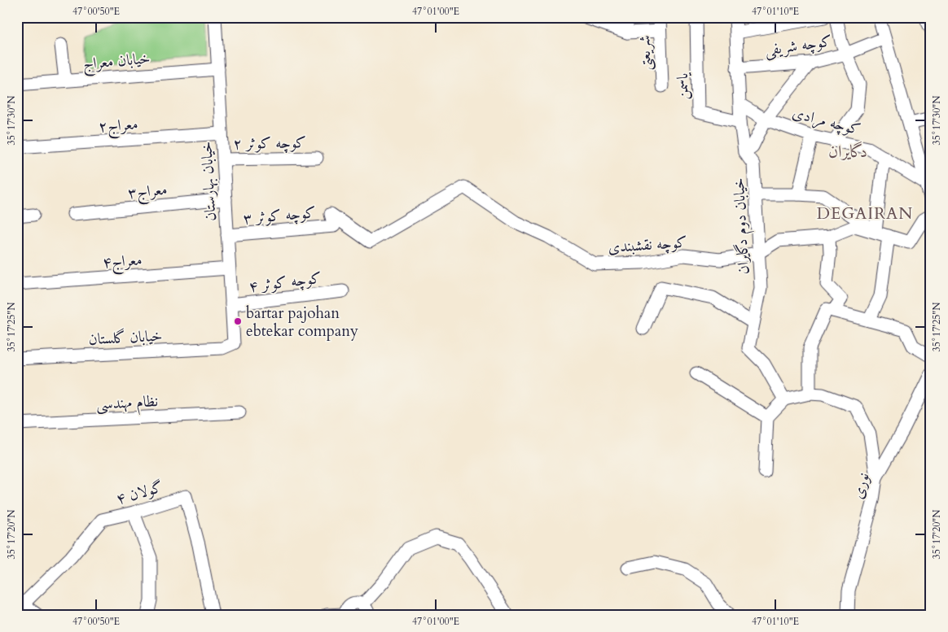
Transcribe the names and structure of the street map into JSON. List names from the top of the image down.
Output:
{
  "streets": {
    "street": [
      "کوچه شریفی",
      "شریعتی",
      "خیابان معراج",
      "یاسمن",
      "کوچه مرادی",
      "معراج۲",
      "کوچه کوثر ۲",
      "خیابان بهارستان",
      "معراج۳",
      "کوچه کوثر ۳",
      "خیابان دوم دگایران",
      "کوچه نقشبندی",
      "معراج۴",
      "کوچه کوثر ۴",
      "خیابان گلستان",
      "نظام مهندسی",
      "نوری",
      "گولان ۴"
    ]
  },
  "crossings": [
    ["کوچه شریفی", "خیابان دوم دگایران"],
    ["خیابان معراج", "خیابان بهارستان"],
    ["یاسمن", "خیابان دوم دگایران"],
    ["کوچه مرادی", "خیابان دوم دگایران"],
    ["معراج۲", "خیابان بهارستان"],
    ["کوچه کوثر ۲", "خیابان بهارستان"],
    ["خیابان بهارستان", "معراج۳"],
    ["خیابان بهارستان", "کوچه کوثر ۳"],
    ["خیابان بهارستان", "معراج۴"],
    ["خیابان بهارستان", "کوچه کوثر ۴"],
    ["خیابان بهارستان", "خیابان گلستان"],
    ["کوچه کوثر ۳", "کوچه نقشبندی"],
    ["خیابان دوم دگایران", "کوچه نقشبندی"]
  ],
  "districts": ["دگایران", "DEGAIRAN"],
  "places": ["bartar pajohan ebtekar company"],
  "coordinates": [
    "47°00'50\"E",
    "47°01'00\"E",
    "47°01'10\"E",
    "35°17'30\"N",
    "35°17'25\"N",
    "35°17'20\"N"
  ]
}
